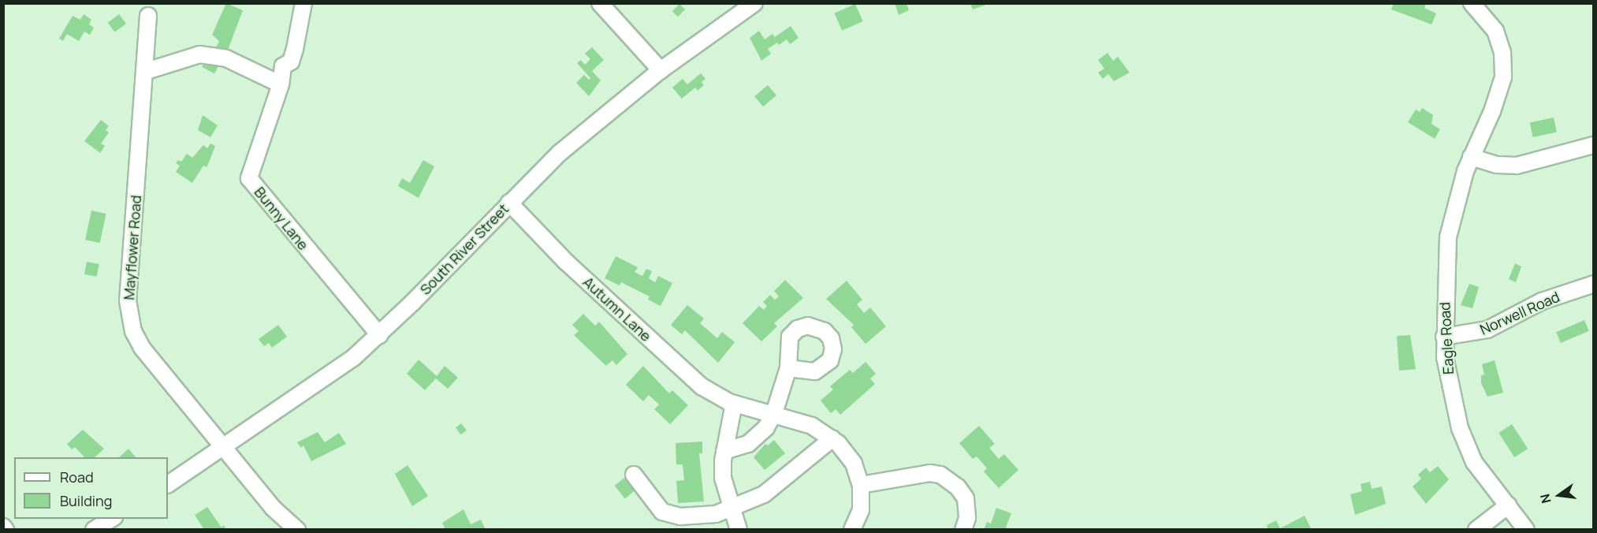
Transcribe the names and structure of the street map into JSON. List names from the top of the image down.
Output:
{
  "streets": {
    "street": [
      "Bunny Lane",
      "Mayflower Road",
      "South River Street",
      "Autumn Lane",
      "Norwell Road",
      "Eagle Road"
    ]
  },
  "crossings": [
    ["Bunny Lane", "South River Street"],
    ["Mayflower Road", "South River Street"],
    ["South River Street", "Autumn Lane"],
    ["Norwell Road", "Eagle Road"]
  ],
  "legend": ["Road", "Building"],
  "north": "left"
}
